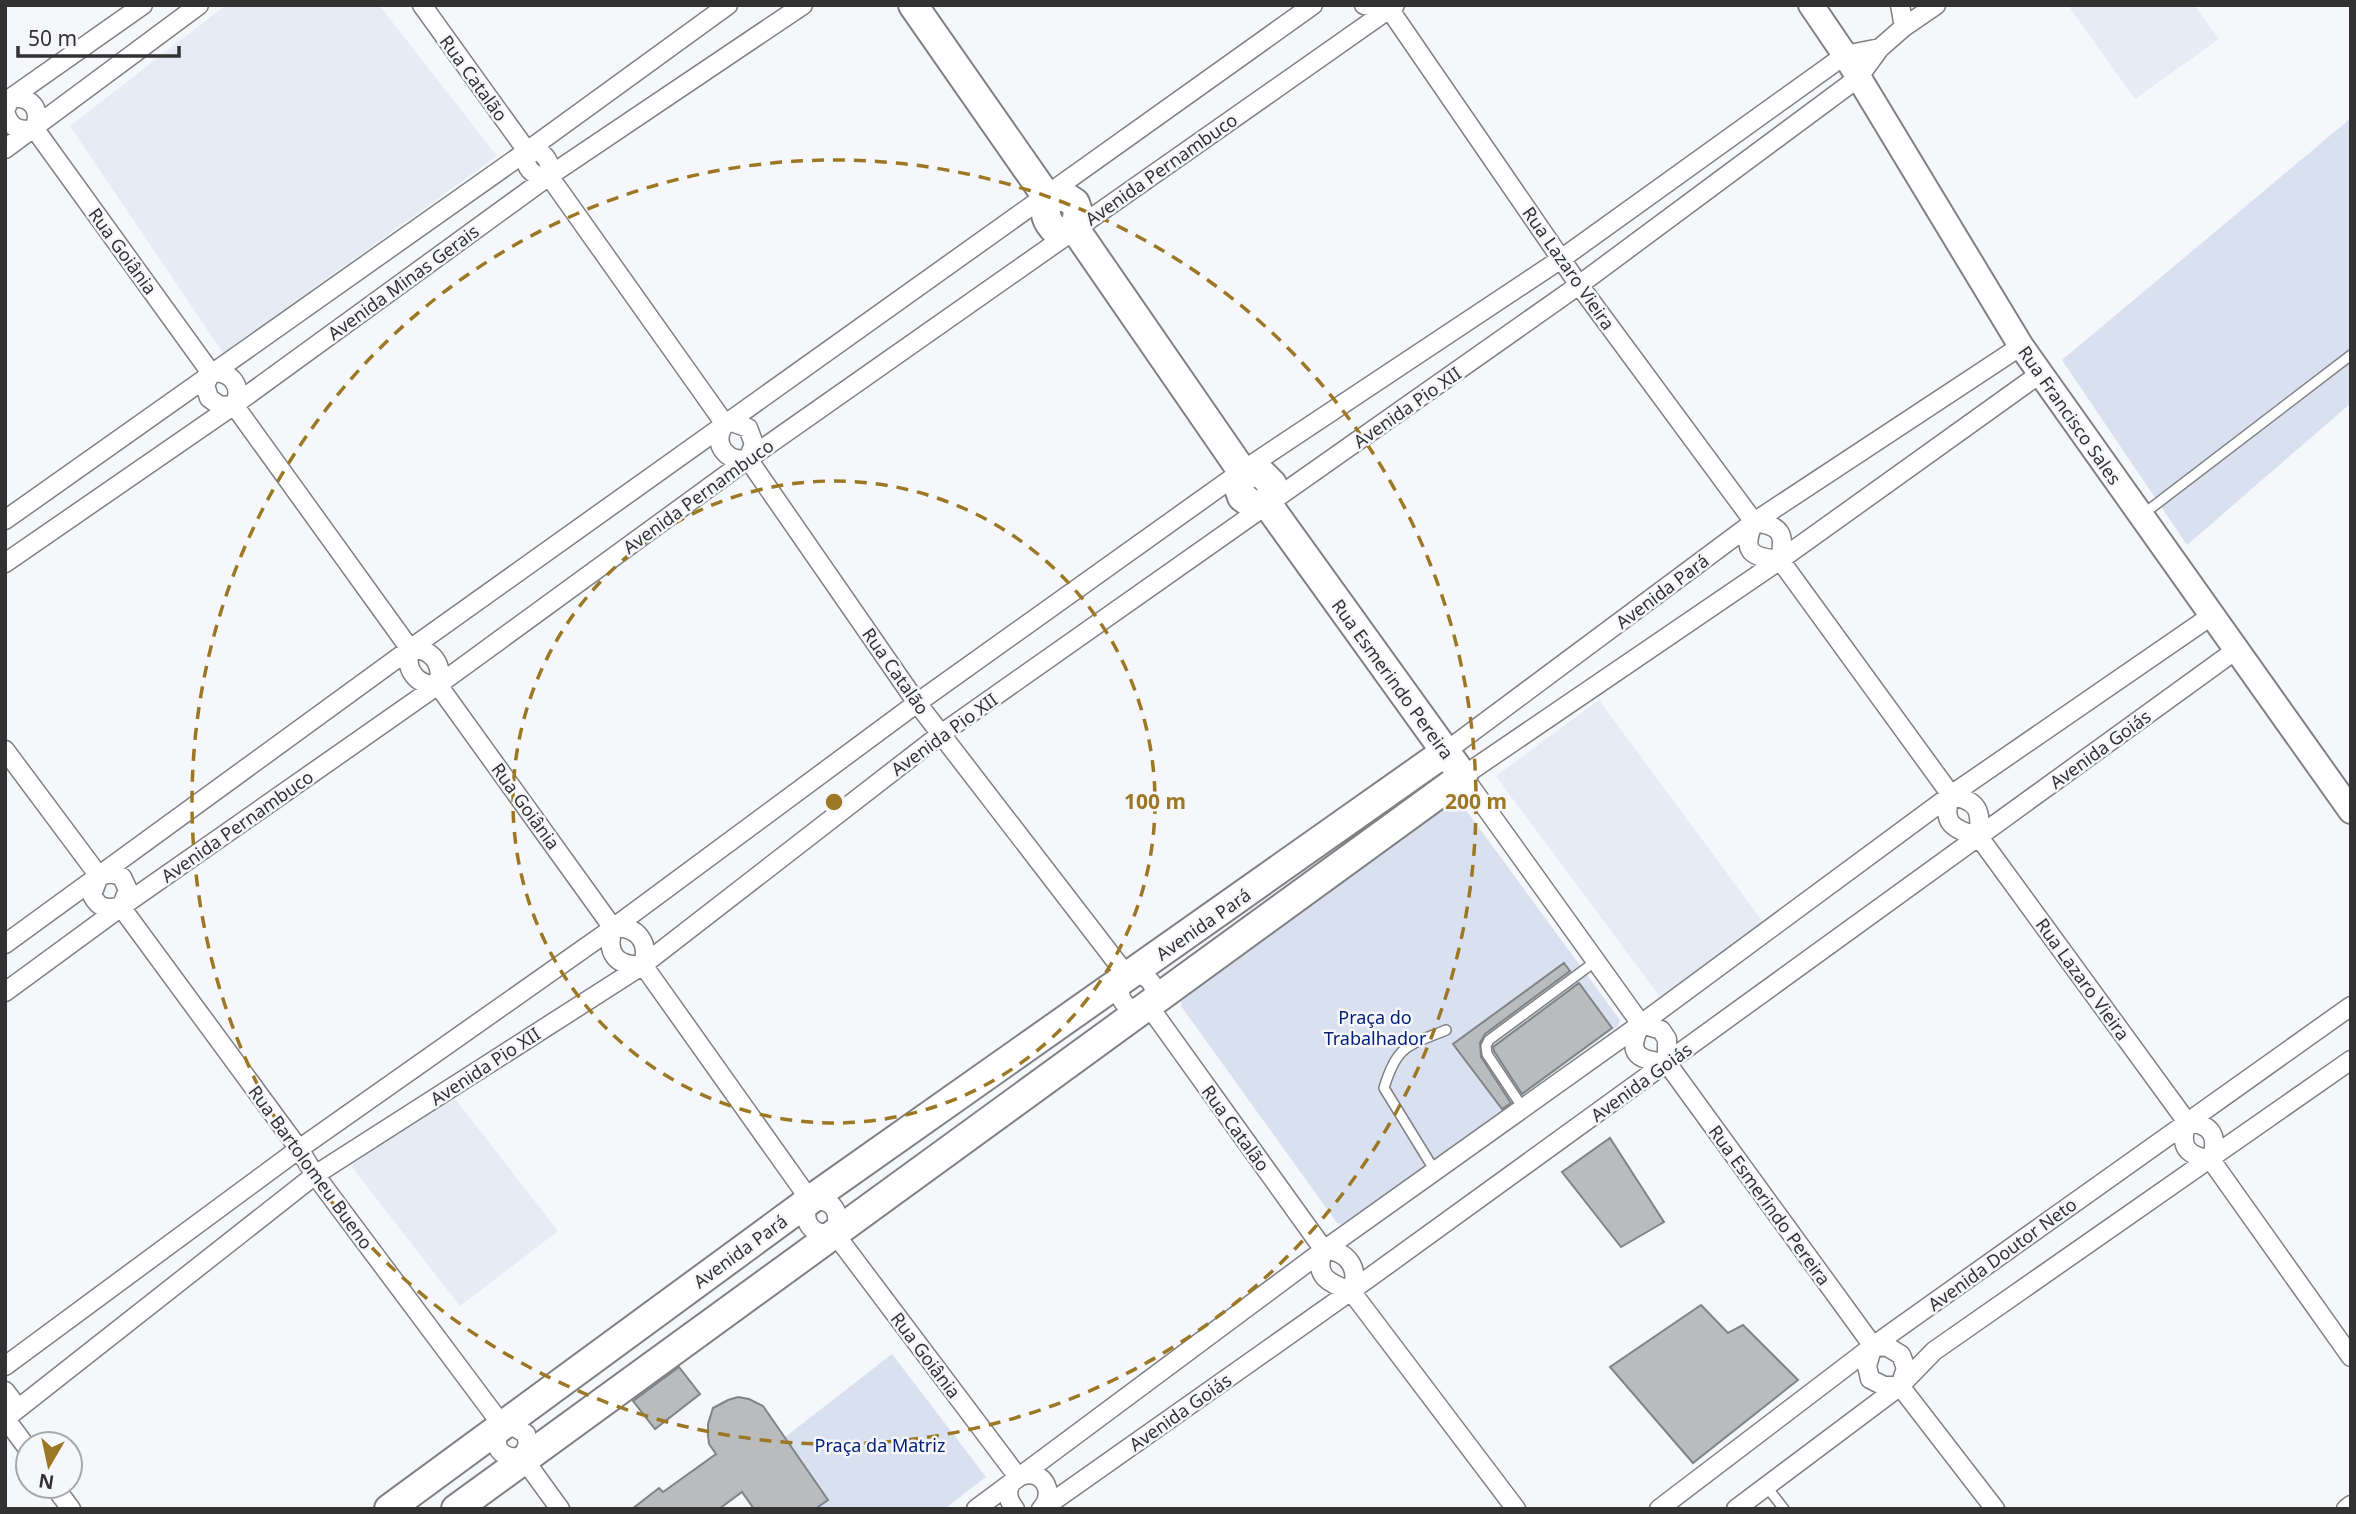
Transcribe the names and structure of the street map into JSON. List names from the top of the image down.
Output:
{
  "streets": {
    "main road": ["Avenida Pará", "Rua Esmerindo Pereira"],
    "street": [
      "Rua Catalão",
      "Avenida Pernambuco",
      "Rua Goiânia",
      "Rua Lazaro Vieira",
      "Avenida Minas Gerais",
      "Avenida Pio XII",
      "Rua Francisco Sales",
      "Avenida Goiás",
      "Rua Bartolomeu Bueno",
      "Avenida Doutor Neto"
    ]
  },
  "crossings": [
    ["Rua Catalão", "Avenida Pernambuco"],
    ["Rua Catalão", "Avenida Minas Gerais"],
    ["Rua Catalão", "Avenida Pio XII"],
    ["Rua Catalão", "Avenida Pará"],
    ["Rua Catalão", "Avenida Goiás"],
    ["Avenida Pernambuco", "Rua Goiânia"],
    ["Avenida Pernambuco", "Rua Lazaro Vieira"],
    ["Avenida Pernambuco", "Rua Esmerindo Pereira"],
    ["Avenida Pernambuco", "Rua Bartolomeu Bueno"],
    ["Rua Goiânia", "Avenida Minas Gerais"],
    ["Rua Goiânia", "Avenida Pio XII"],
    ["Rua Goiânia", "Avenida Pará"],
    ["Rua Lazaro Vieira", "Avenida Pio XII"],
    ["Rua Lazaro Vieira", "Avenida Pará"],
    ["Rua Lazaro Vieira", "Avenida Goiás"],
    ["Rua Lazaro Vieira", "Avenida Doutor Neto"],
    ["Avenida Pio XII", "Rua Francisco Sales"],
    ["Avenida Pio XII", "Rua Esmerindo Pereira"],
    ["Avenida Pio XII", "Rua Bartolomeu Bueno"],
    ["Rua Francisco Sales", "Avenida Pará"],
    ["Rua Francisco Sales", "Avenida Goiás"],
    ["Avenida Pará", "Rua Esmerindo Pereira"],
    ["Avenida Pará", "Rua Bartolomeu Bueno"],
    ["Rua Esmerindo Pereira", "Avenida Goiás"],
    ["Rua Esmerindo Pereira", "Avenida Doutor Neto"]
  ],
  "parks": ["Praça do Trabalhador", "Praça da Matriz"],
  "scale_bar": "50 m",
  "north": "bottom",
  "rings": ["100 m", "200 m"]
}
